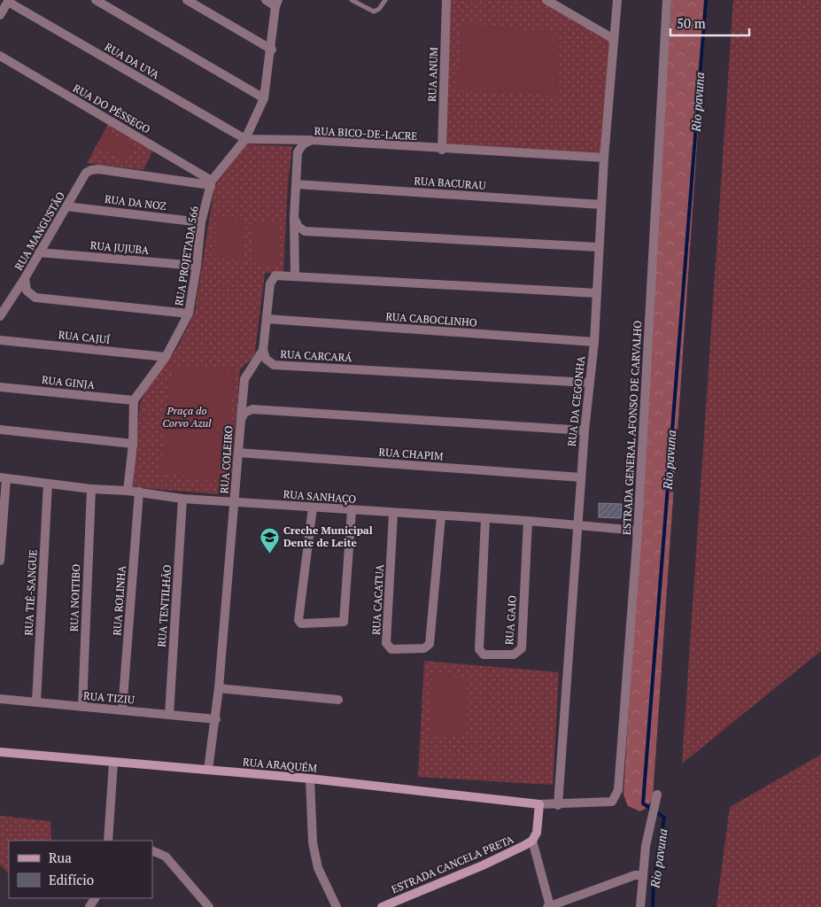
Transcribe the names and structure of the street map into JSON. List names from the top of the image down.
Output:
{
  "streets": {
    "street": [
      "RUA DA UVA",
      "RUA ANUM",
      "RUA DO PÊSSEGO",
      "RUA BICO-DE-LACRE",
      "RUA BACURAU",
      "RUA DA NOZ",
      "RUA MANGUSTÃO",
      "RUA JUJUBA",
      "RUA PROJETADA 566",
      "RUA CABOCLINHO",
      "RUA CAJUÍ",
      "RUA CARCARÁ",
      "RUA GINJA",
      "RUA DA CEGONHA",
      "ESTRADA GENERAL AFONSO DE CARVALHO",
      "RUA CHAPIM",
      "RUA COLEIRO",
      "RUA SANHAÇO",
      "RUA TIÊ-SANGUE",
      "RUA NOITIBO",
      "RUA CACATUA",
      "RUA ROLINHA",
      "RUA TENTILHÃO",
      "RUA GAIO",
      "RUA TIZIU",
      "RUA ARAQUÉM",
      "ESTRADA CANCELA PRETA"
    ]
  },
  "crossings": [
    ["RUA DA UVA", "RUA PROJETADA 566"],
    ["RUA ANUM", "RUA BICO-DE-LACRE"],
    ["RUA DO PÊSSEGO", "RUA MANGUSTÃO"],
    ["RUA DO PÊSSEGO", "RUA PROJETADA 566"],
    ["RUA BICO-DE-LACRE", "RUA BACURAU"],
    ["RUA BICO-DE-LACRE", "RUA DA CEGONHA"],
    ["RUA BACURAU", "RUA DA CEGONHA"],
    ["RUA DA NOZ", "RUA MANGUSTÃO"],
    ["RUA DA NOZ", "RUA PROJETADA 566"],
    ["RUA MANGUSTÃO", "RUA JUJUBA"],
    ["RUA MANGUSTÃO", "RUA PROJETADA 566"],
    ["RUA JUJUBA", "RUA PROJETADA 566"],
    ["RUA PROJETADA 566", "RUA CAJUÍ"],
    ["RUA PROJETADA 566", "RUA GINJA"],
    ["RUA CABOCLINHO", "RUA DA CEGONHA"],
    ["RUA CARCARÁ", "RUA DA CEGONHA"],
    ["RUA DA CEGONHA", "ESTRADA GENERAL AFONSO DE CARVALHO"],
    ["RUA DA CEGONHA", "RUA CHAPIM"],
    ["RUA DA CEGONHA", "RUA COLEIRO"],
    ["RUA DA CEGONHA", "RUA SANHAÇO"],
    ["RUA DA CEGONHA", "RUA ARAQUÉM"],
    ["ESTRADA GENERAL AFONSO DE CARVALHO", "RUA SANHAÇO"],
    ["ESTRADA GENERAL AFONSO DE CARVALHO", "RUA ARAQUÉM"],
    ["RUA CHAPIM", "RUA COLEIRO"],
    ["RUA COLEIRO", "RUA SANHAÇO"],
    ["RUA COLEIRO", "RUA TIZIU"],
    ["RUA COLEIRO", "RUA ARAQUÉM"],
    ["RUA SANHAÇO", "RUA TIÊ-SANGUE"],
    ["RUA SANHAÇO", "RUA NOITIBO"],
    ["RUA SANHAÇO", "RUA CACATUA"],
    ["RUA SANHAÇO", "RUA ROLINHA"],
    ["RUA SANHAÇO", "RUA TENTILHÃO"],
    ["RUA SANHAÇO", "RUA GAIO"],
    ["RUA TIÊ-SANGUE", "RUA TIZIU"],
    ["RUA NOITIBO", "RUA TIZIU"],
    ["RUA ROLINHA", "RUA TIZIU"],
    ["RUA TENTILHÃO", "RUA TIZIU"]
  ],
  "water": ["Rio pavuna"],
  "parks": ["Praça do Corvo Azul"],
  "places": {
    "school or university": ["Creche Municipal Dente de Leite"]
  },
  "legend": ["Rua", "Edifício"],
  "scale_bar": "50 m"
}
